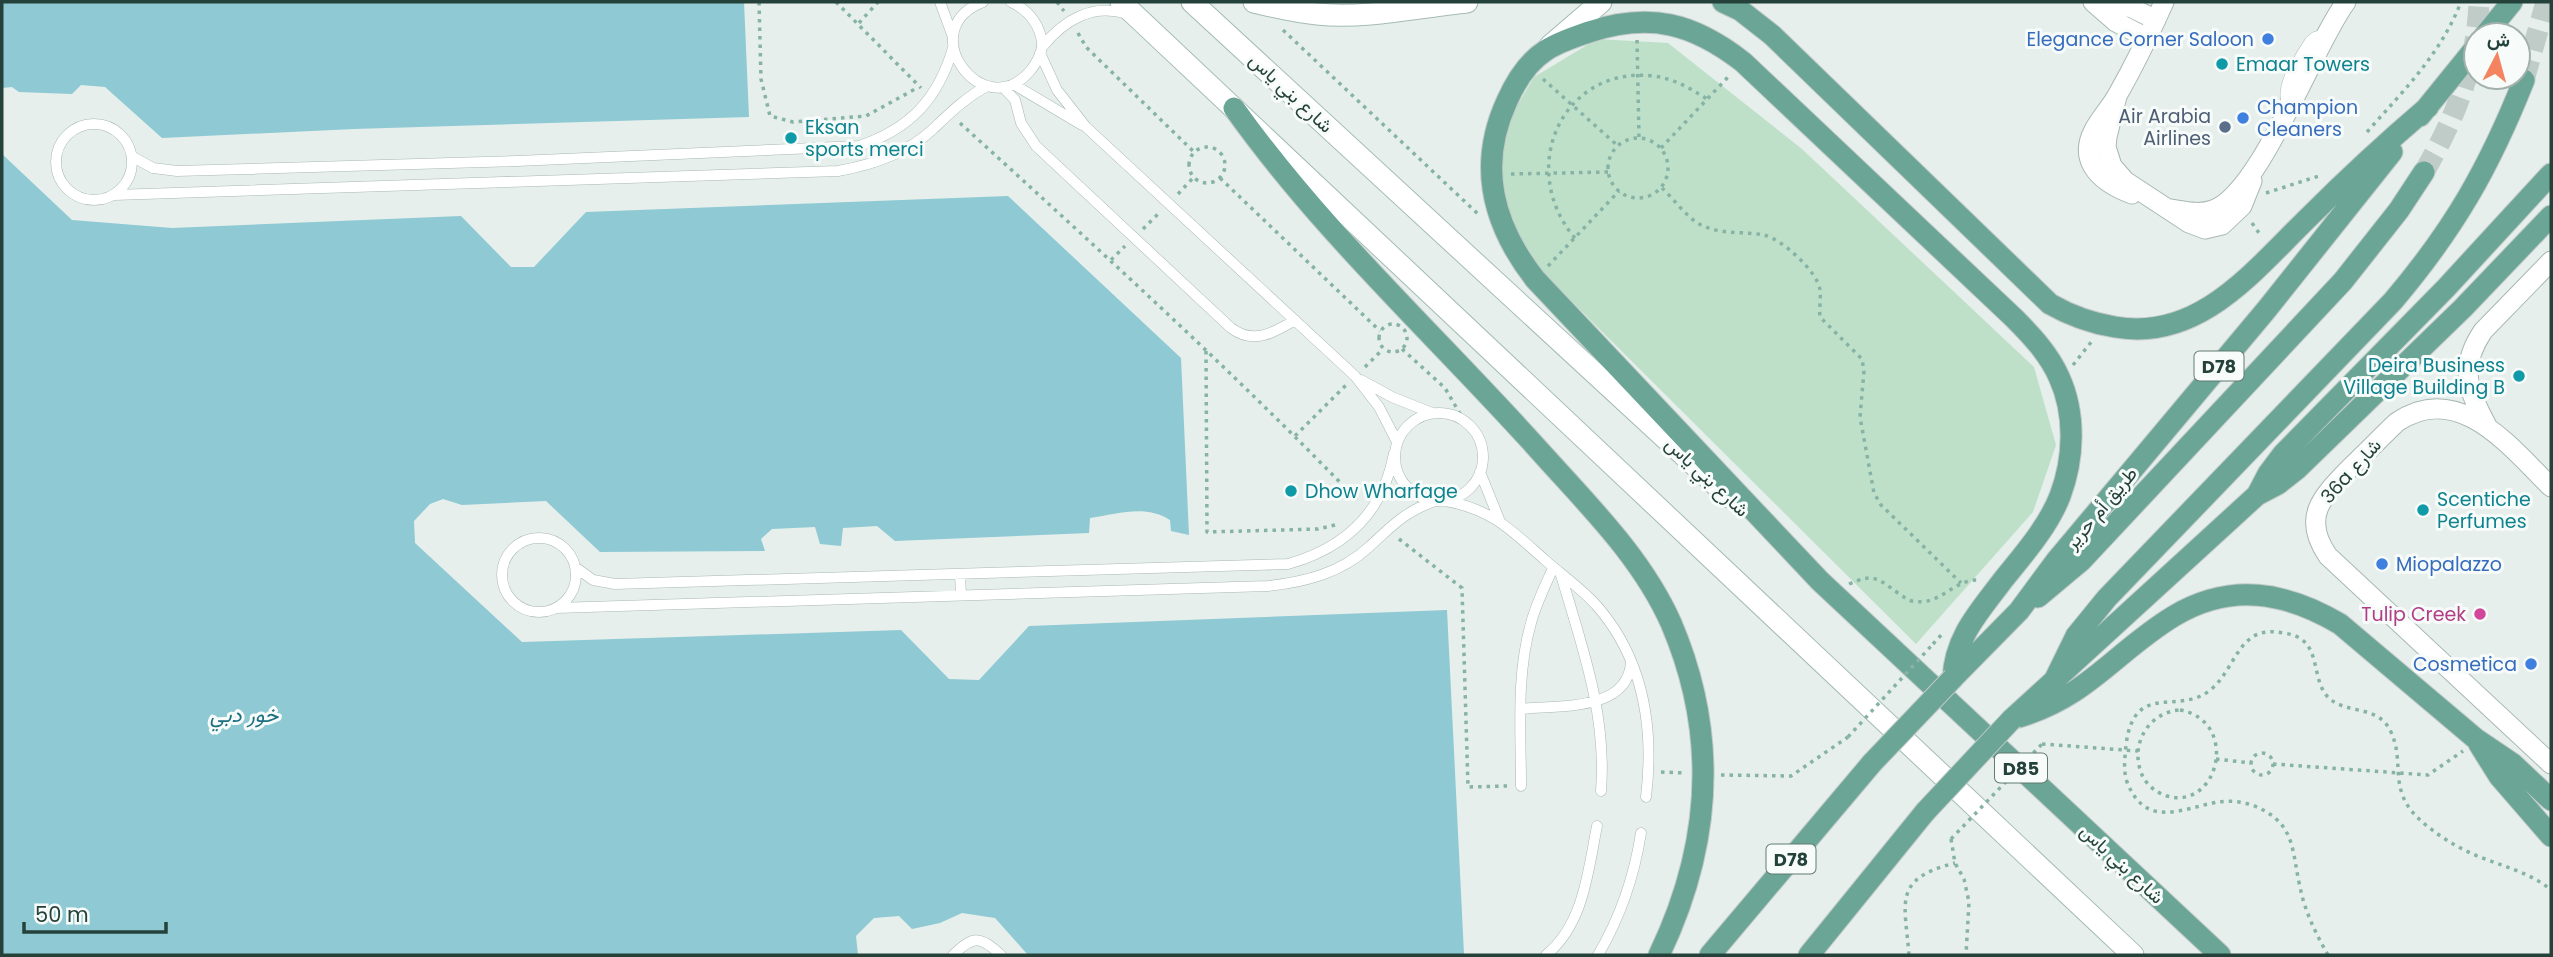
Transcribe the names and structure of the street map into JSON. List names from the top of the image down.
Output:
{
  "streets": {
    "main road": [
      "شارع بني ياس",
      "D78",
      "طريق أم حرير",
      "D85"
    ],
    "street": ["36a شارع"]
  },
  "water": ["خور دبي"],
  "places": [
    "Elegance Corner Saloon",
    "Emaar Towers",
    "Champion Cleaners",
    "Air Arabia Airlines",
    "Eksan sports merci",
    "Deira Business Village Building B",
    "Dhow Wharfage",
    "Scentiche Perfumes",
    "Miopalazzo",
    "Tulip Creek",
    "Cosmetica"
  ],
  "scale_bar": "50 m",
  "north": "top"
}
